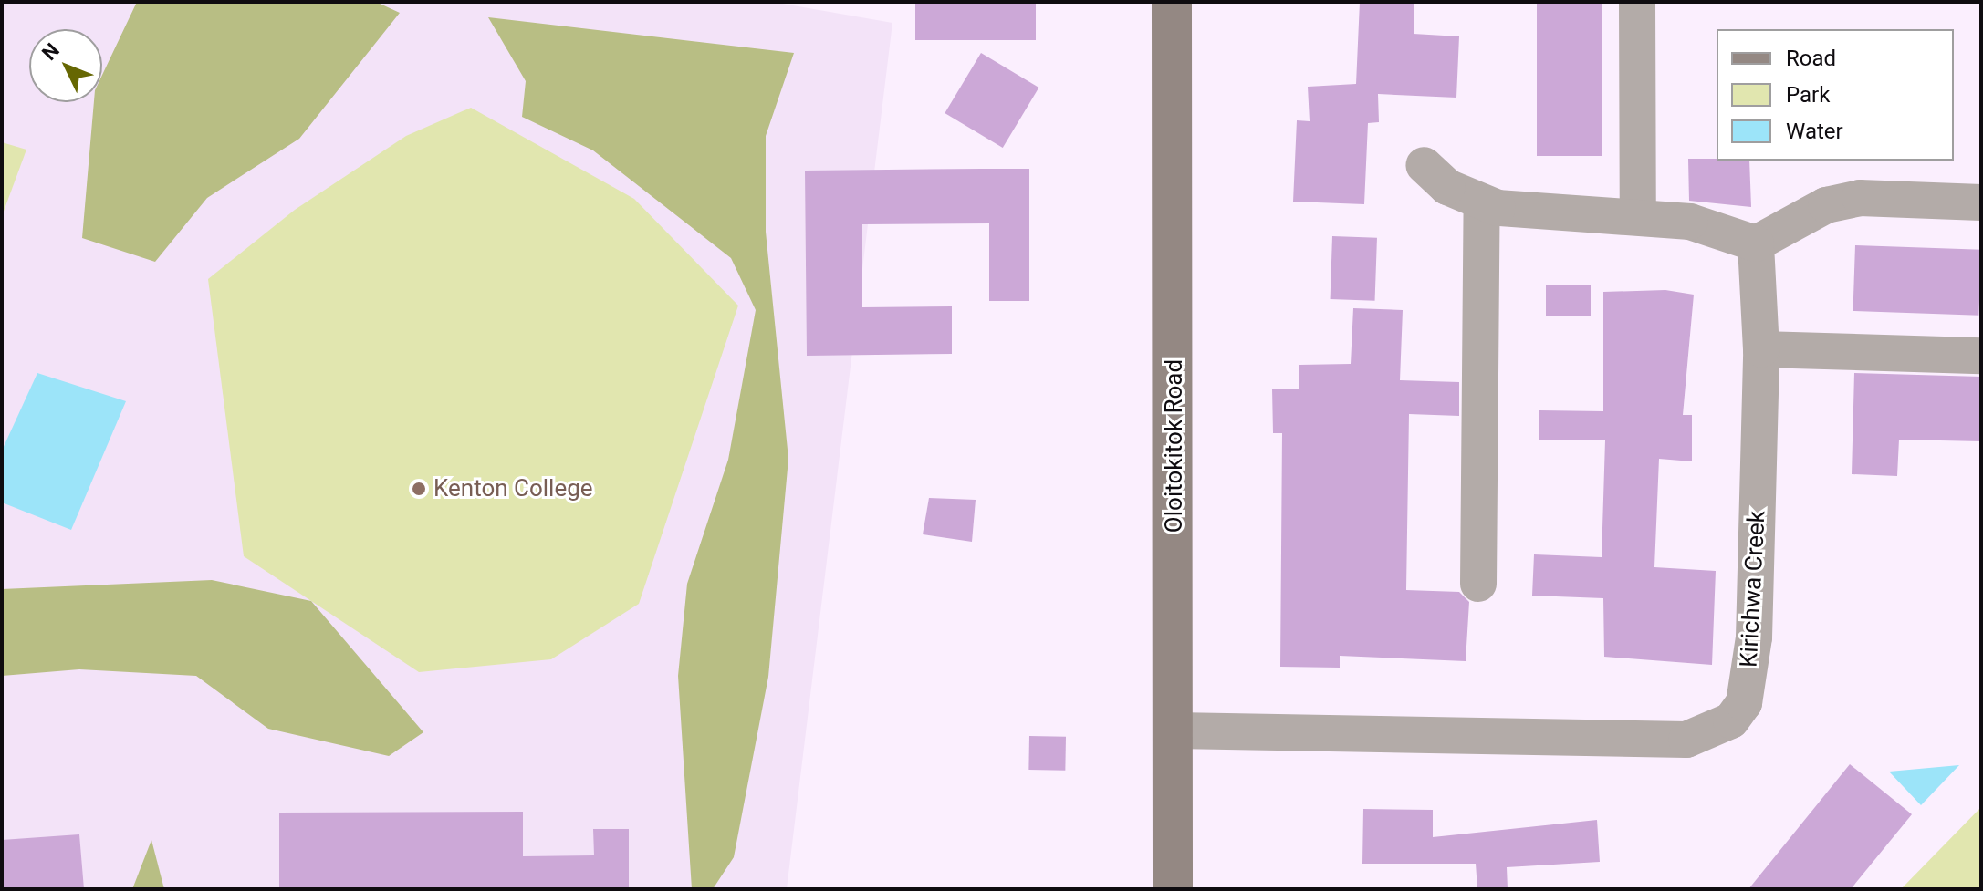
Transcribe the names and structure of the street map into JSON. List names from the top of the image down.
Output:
{
  "streets": {
    "main road": ["Oloitokitok Road"],
    "street": ["Kirichwa Creek"]
  },
  "crossings": [
    ["Oloitokitok Road", "Kirichwa Creek"]
  ],
  "places": ["Kenton College"],
  "legend": ["Road", "Park", "Water"],
  "north": "top left"
}
